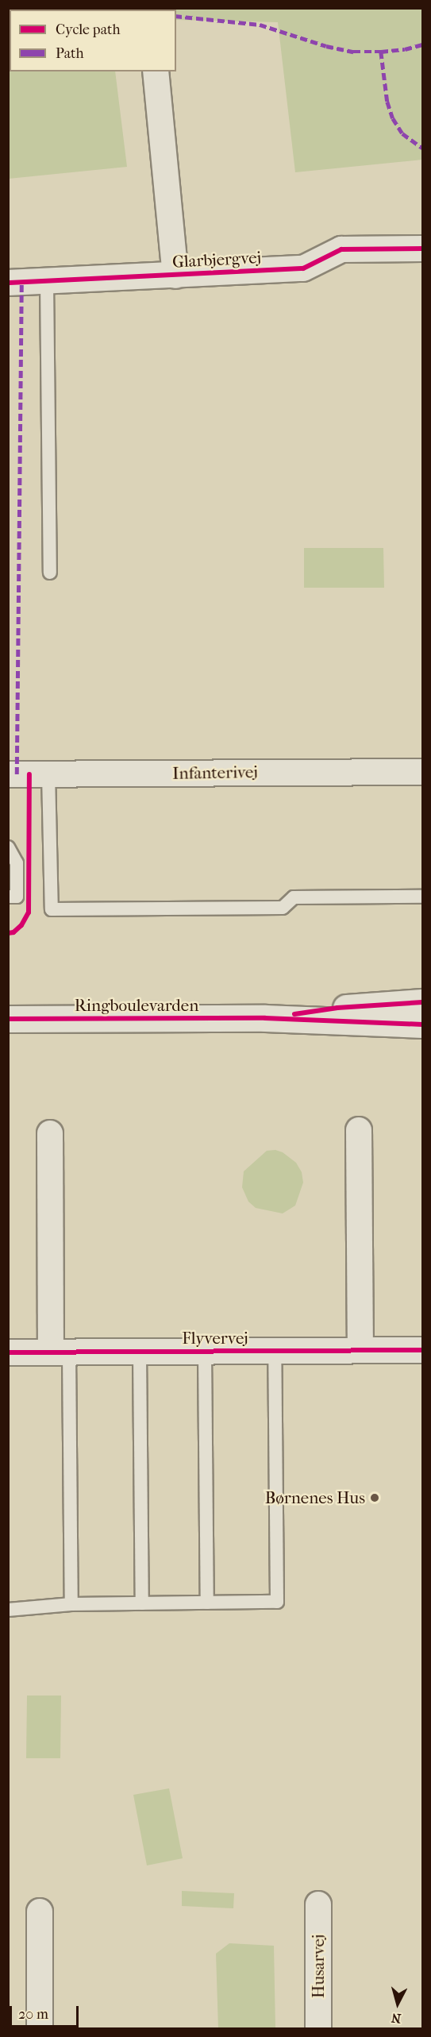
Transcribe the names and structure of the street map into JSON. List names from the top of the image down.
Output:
{
  "streets": {
    "main road": ["Ringboulevarden"],
    "street": [
      "Glarbjergvej",
      "Infanterivej",
      "Flyvervej",
      "Husarvej"
    ]
  },
  "places": ["Børnenes Hus"],
  "legend": ["Cycle path", "Path"],
  "scale_bar": "20 m",
  "north": "bottom"
}
